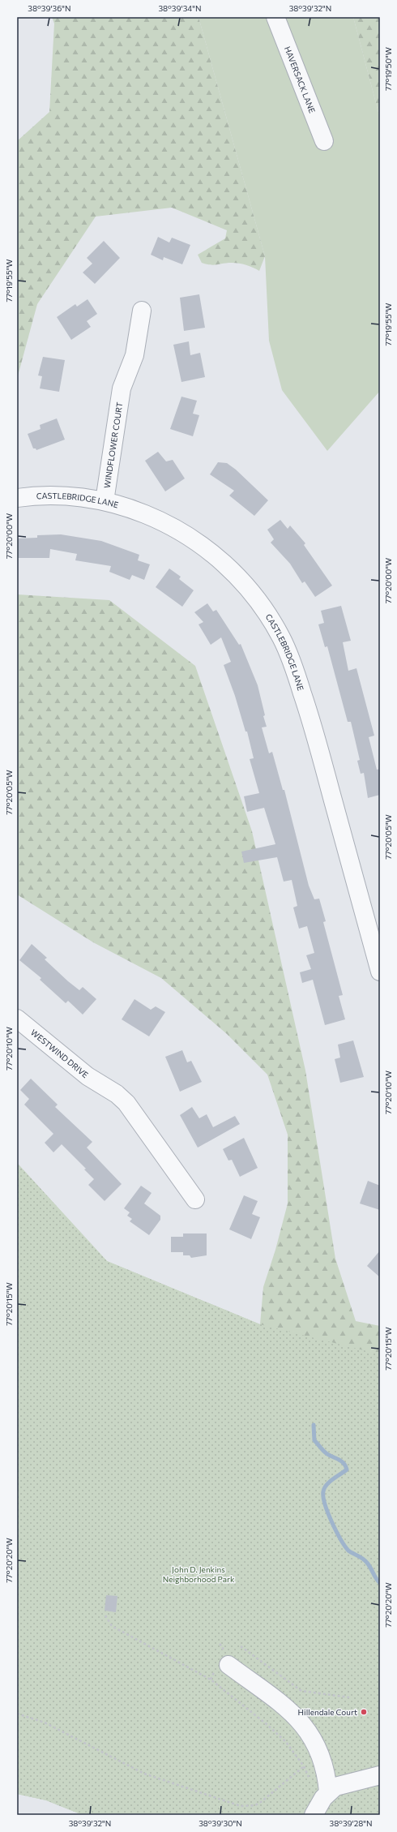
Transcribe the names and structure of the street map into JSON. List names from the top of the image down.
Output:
{
  "streets": {
    "street": [
      "HAVERSACK LANE",
      "WINDFLOWER COURT",
      "CASTLEBRIDGE LANE",
      "WESTWIND DRIVE"
    ]
  },
  "crossings": [
    ["WINDFLOWER COURT", "CASTLEBRIDGE LANE"]
  ],
  "parks": ["John D. Jenkins Neighborhood Park"],
  "places": ["Hillendale Court"],
  "coordinates": [
    "38°39'36\"N",
    "38°39'34\"N",
    "38°39'32\"N",
    "77°19'50\"W",
    "77°19'55\"W",
    "77°20'00\"W",
    "77°20'05\"W",
    "77°20'10\"W",
    "77°20'15\"W",
    "77°20'20\"W",
    "38°39'30\"N",
    "38°39'28\"N"
  ]
}
